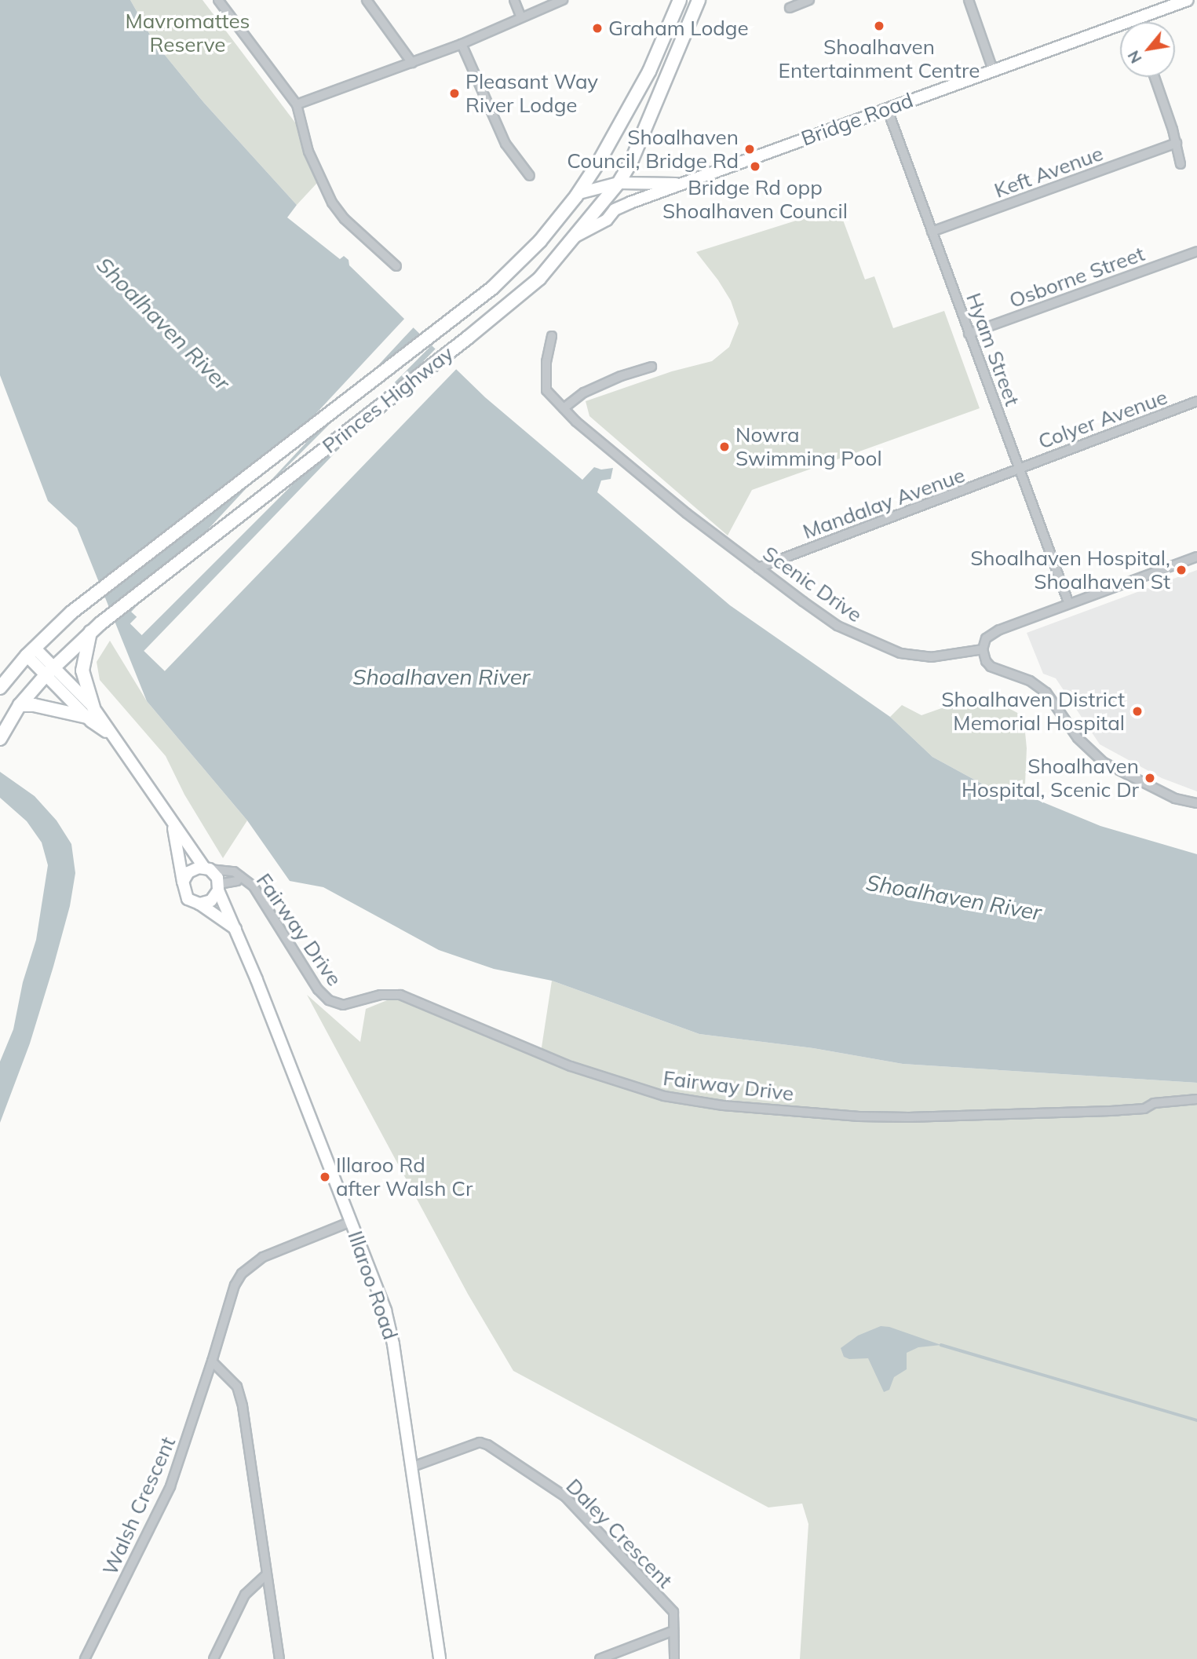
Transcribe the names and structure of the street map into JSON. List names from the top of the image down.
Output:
{
  "streets": {
    "highway": ["Princes Highway"],
    "main road": ["Bridge Road", "Illaroo Road"],
    "street": [
      "Keft Avenue",
      "Osborne Street",
      "Hyam Street",
      "Colyer Avenue",
      "Mandalay Avenue",
      "Scenic Drive",
      "Fairway Drive",
      "Walsh Crescent",
      "Daley Crescent"
    ]
  },
  "crossings": [
    ["Bridge Road", "Hyam Street"],
    ["Bridge Road", "Princes Highway"],
    ["Keft Avenue", "Hyam Street"],
    ["Osborne Street", "Hyam Street"],
    ["Hyam Street", "Colyer Avenue"],
    ["Hyam Street", "Mandalay Avenue"],
    ["Princes Highway", "Illaroo Road"],
    ["Colyer Avenue", "Mandalay Avenue"],
    ["Mandalay Avenue", "Scenic Drive"],
    ["Fairway Drive", "Illaroo Road"],
    ["Illaroo Road", "Walsh Crescent"],
    ["Illaroo Road", "Daley Crescent"]
  ],
  "water": ["Shoalhaven River"],
  "parks": ["Mavromattes Reserve"],
  "places": [
    "Shoalhaven Entertainment Centre",
    "Graham Lodge",
    "Pleasant Way River Lodge",
    "Shoalhaven Council, Bridge Rd",
    "Bridge Rd opp Shoalhaven Council",
    "Nowra Swimming Pool",
    "Shoalhaven Hospital, Shoalhaven St",
    "Shoalhaven District Memorial Hospital",
    "Shoalhaven Hospital, Scenic Dr",
    "Illaroo Rd after Walsh Cr"
  ],
  "north": "bottom left"
}
